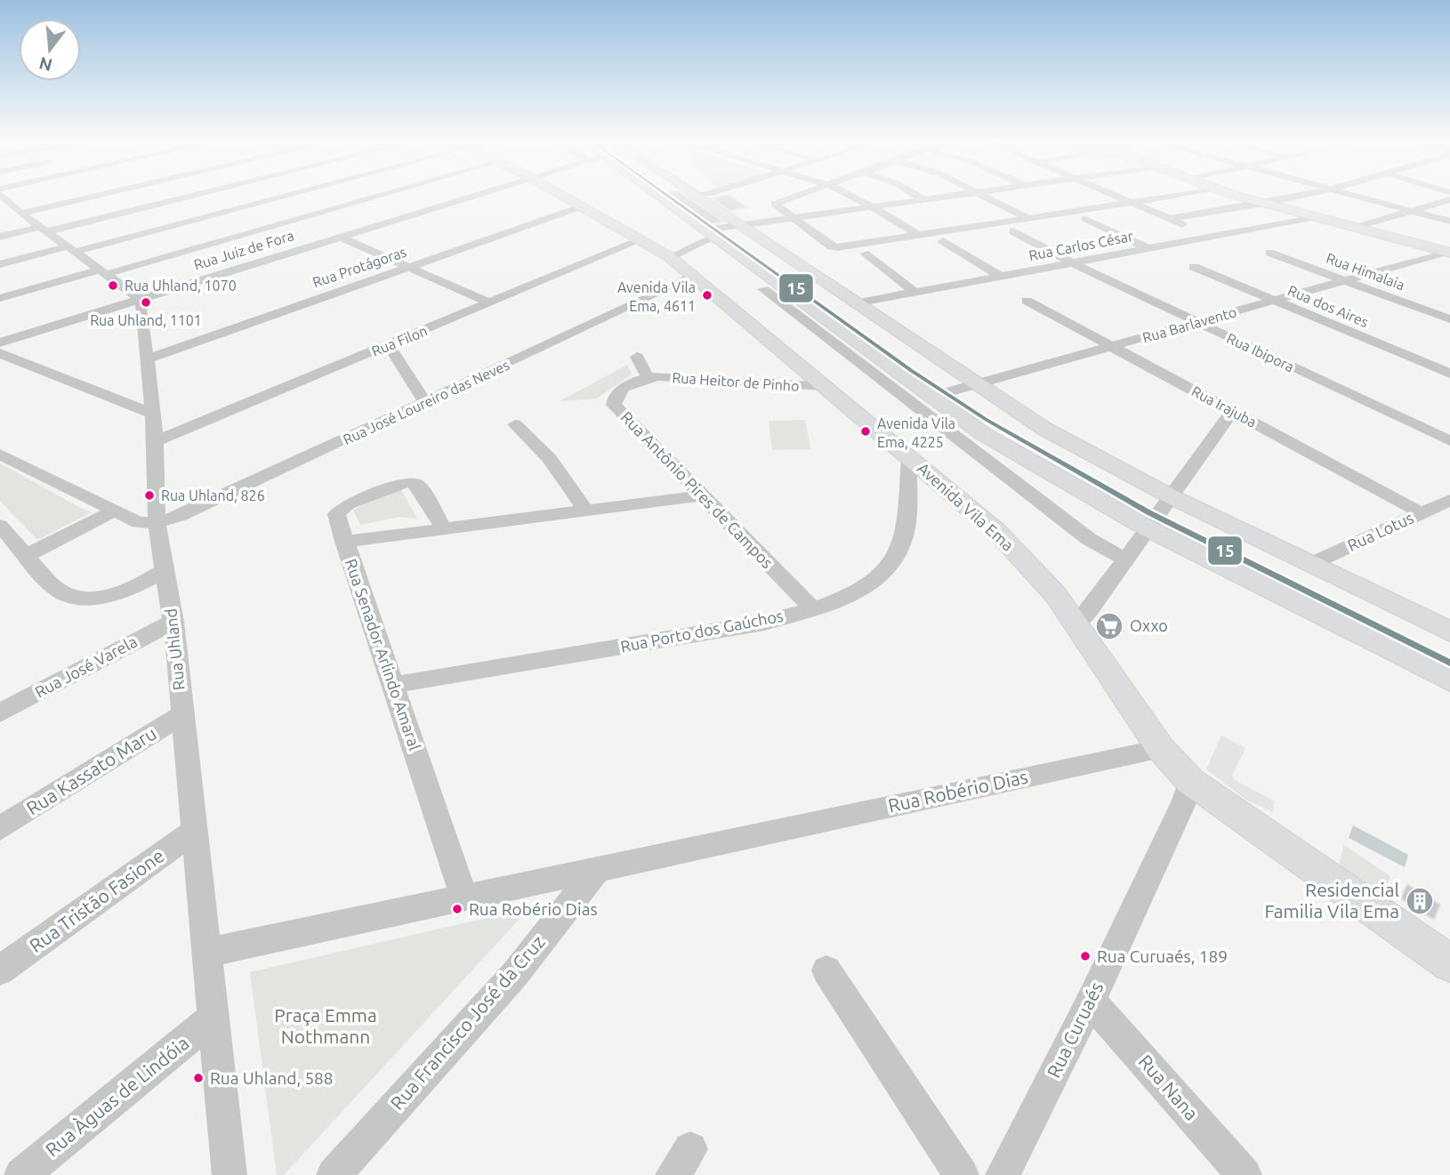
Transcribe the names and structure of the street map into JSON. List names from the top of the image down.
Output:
{
  "streets": {
    "main road": ["Avenida Vila Ema"],
    "street": [
      "Rua Carlos César",
      "Rua Juiz de Fora",
      "Rua Protágoras",
      "Rua Himalaia",
      "Rua dos Aires",
      "Rua Barlavento",
      "Rua Filon",
      "Rua Ibipora",
      "Rua Heitor de Pinho",
      "Rua José Loureiro das Neves",
      "Rua Irajuba",
      "Rua Antônio Pires de Campos",
      "Rua Lotus",
      "Rua Porto dos Gaúchos",
      "Rua Uhland",
      "Rua Senador Arlindo Amaral",
      "Rua José Varela",
      "Rua Kassato Maru",
      "Rua Robério Dias",
      "Rua Tristão Fasione",
      "Rua Francisco José da Cruz",
      "Rua Curuaés",
      "Rua Nana",
      "Rua Àguas de Lindóia"
    ]
  },
  "crossings": [
    ["Rua Carlos César", "Rua Ibipora"],
    ["Rua Juiz de Fora", "Rua Uhland"],
    ["Rua Protágoras", "Avenida Vila Ema"],
    ["Rua Protágoras", "Rua Uhland"],
    ["Rua Himalaia", "Rua Barlavento"],
    ["Rua dos Aires", "Rua Barlavento"],
    ["Rua Barlavento", "Rua Ibipora"],
    ["Rua Barlavento", "Rua Irajuba"],
    ["Rua Filon", "Avenida Vila Ema"],
    ["Rua Filon", "Rua Uhland"],
    ["Rua Heitor de Pinho", "Rua Antônio Pires de Campos"],
    ["Rua Heitor de Pinho", "Avenida Vila Ema"],
    ["Rua José Loureiro das Neves", "Avenida Vila Ema"],
    ["Rua José Loureiro das Neves", "Rua Uhland"],
    ["Rua Irajuba", "Rua Lotus"],
    ["Rua Antônio Pires de Campos", "Rua Porto dos Gaúchos"],
    ["Rua Antônio Pires de Campos", "Rua Senador Arlindo Amaral"],
    ["Avenida Vila Ema", "Rua Porto dos Gaúchos"],
    ["Avenida Vila Ema", "Rua Robério Dias"],
    ["Avenida Vila Ema", "Rua Curuaés"],
    ["Rua Porto dos Gaúchos", "Rua Senador Arlindo Amaral"],
    ["Rua Uhland", "Rua José Varela"],
    ["Rua Uhland", "Rua Kassato Maru"],
    ["Rua Uhland", "Rua Robério Dias"],
    ["Rua Uhland", "Rua Tristão Fasione"],
    ["Rua Uhland", "Rua Àguas de Lindóia"],
    ["Rua Senador Arlindo Amaral", "Rua Robério Dias"],
    ["Rua Robério Dias", "Rua Francisco José da Cruz"],
    ["Rua Curuaés", "Rua Nana"]
  ],
  "parks": ["Praça Emma Nothmann"],
  "places": {
    "other": [
      "Rua Uhland, 1070",
      "Avenida Vila Ema, 4611",
      "Rua Uhland, 1101",
      "Avenida Vila Ema, 4225",
      "Rua Uhland, 826",
      "Rua Robério Dias",
      "Rua Curuaés, 189",
      "Rua Uhland, 588"
    ],
    "supermarket": ["Oxxo"],
    "building": ["Residencial Familia Vila Ema"]
  },
  "lines": ["transit line 15"],
  "north": "bottom"
}
